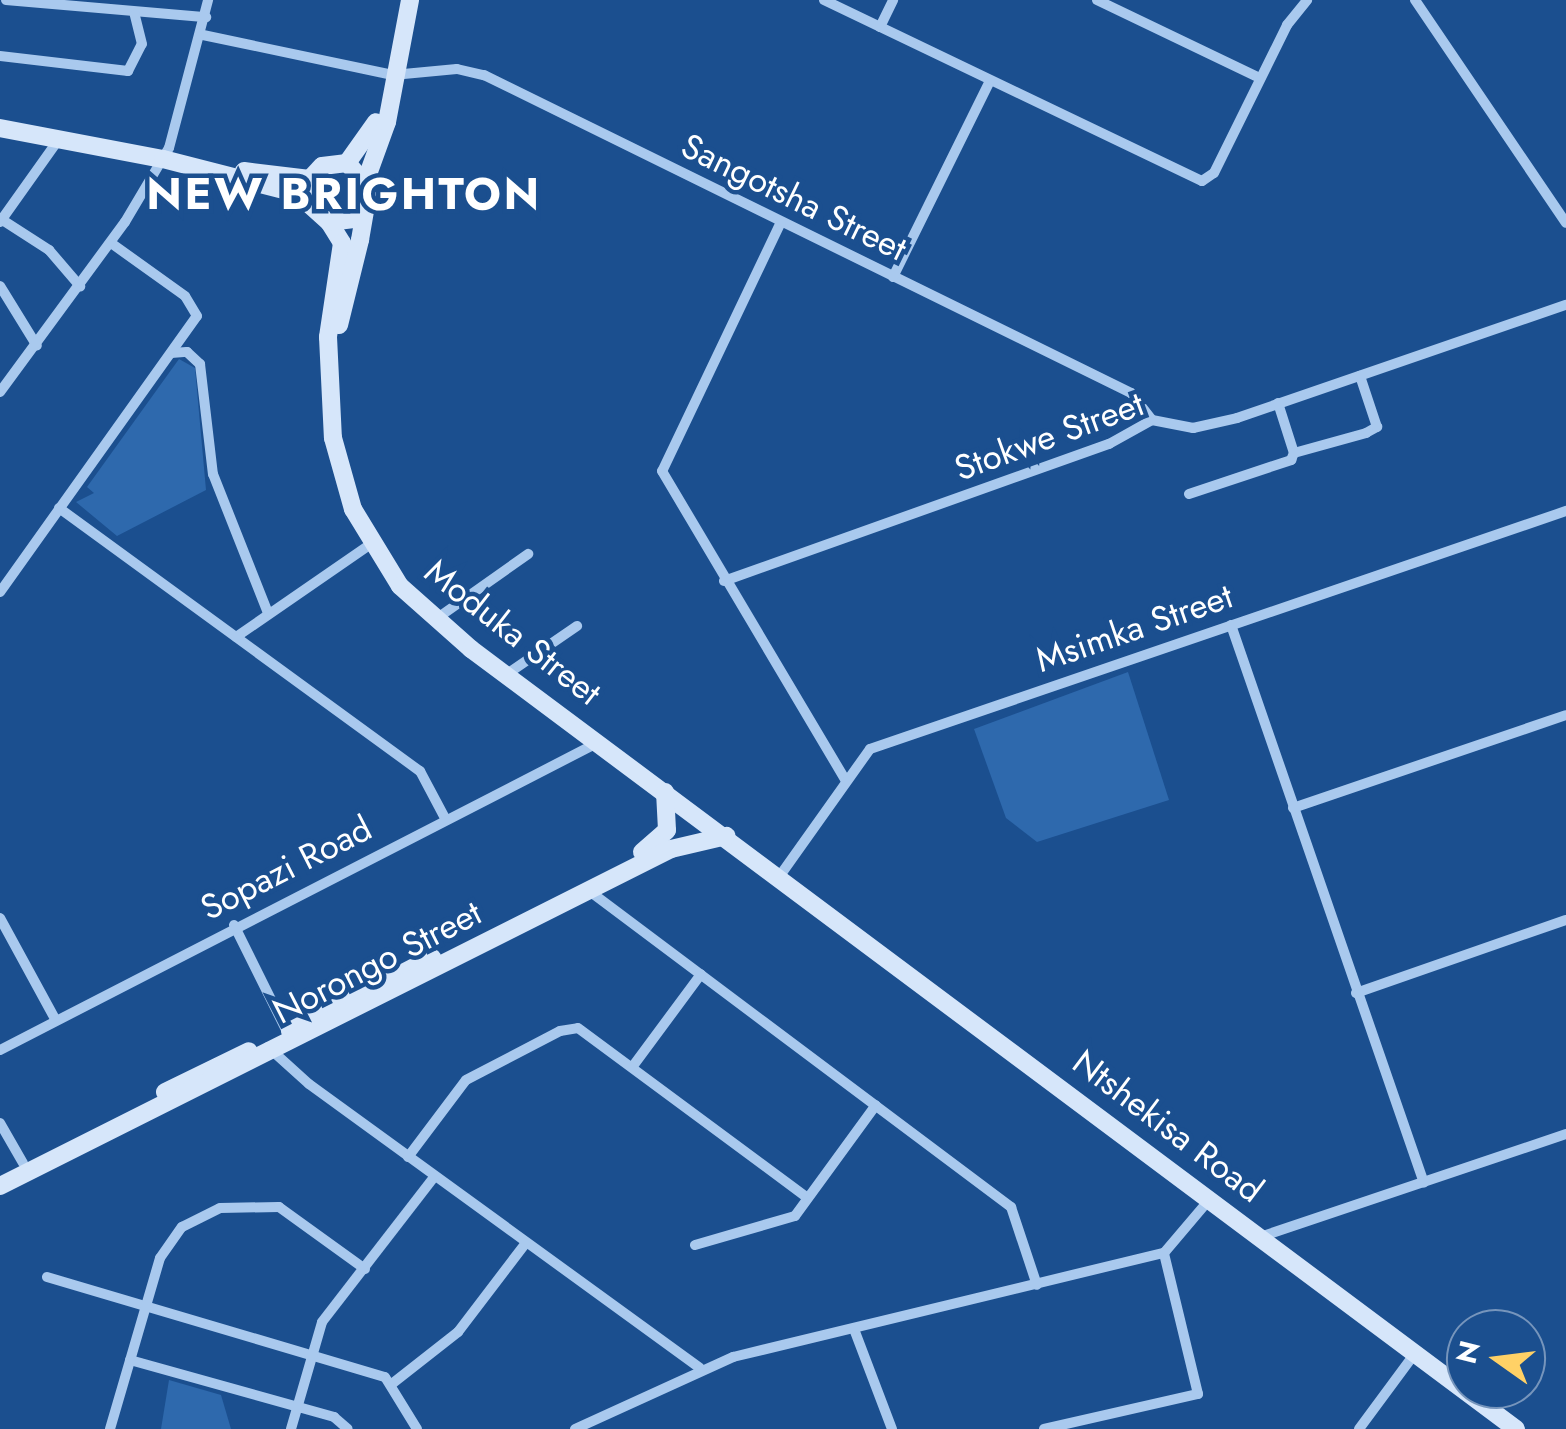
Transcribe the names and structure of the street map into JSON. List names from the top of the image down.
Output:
{
  "streets": {
    "street": [
      "Sangotsha Street",
      "Stokwe Street",
      "Msimka Street",
      "Moduka Street",
      "Sopazi Road",
      "Norongo Street",
      "Ntshekisa Road"
    ]
  },
  "crossings": [
    ["Sangotsha Street", "Stokwe Street"],
    ["Msimka Street", "Moduka Street"],
    ["Msimka Street", "Ntshekisa Road"],
    ["Moduka Street", "Sopazi Road"],
    ["Moduka Street", "Norongo Street"],
    ["Moduka Street", "Ntshekisa Road"]
  ],
  "districts": ["NEW BRIGHTON"],
  "north": "left"
}
